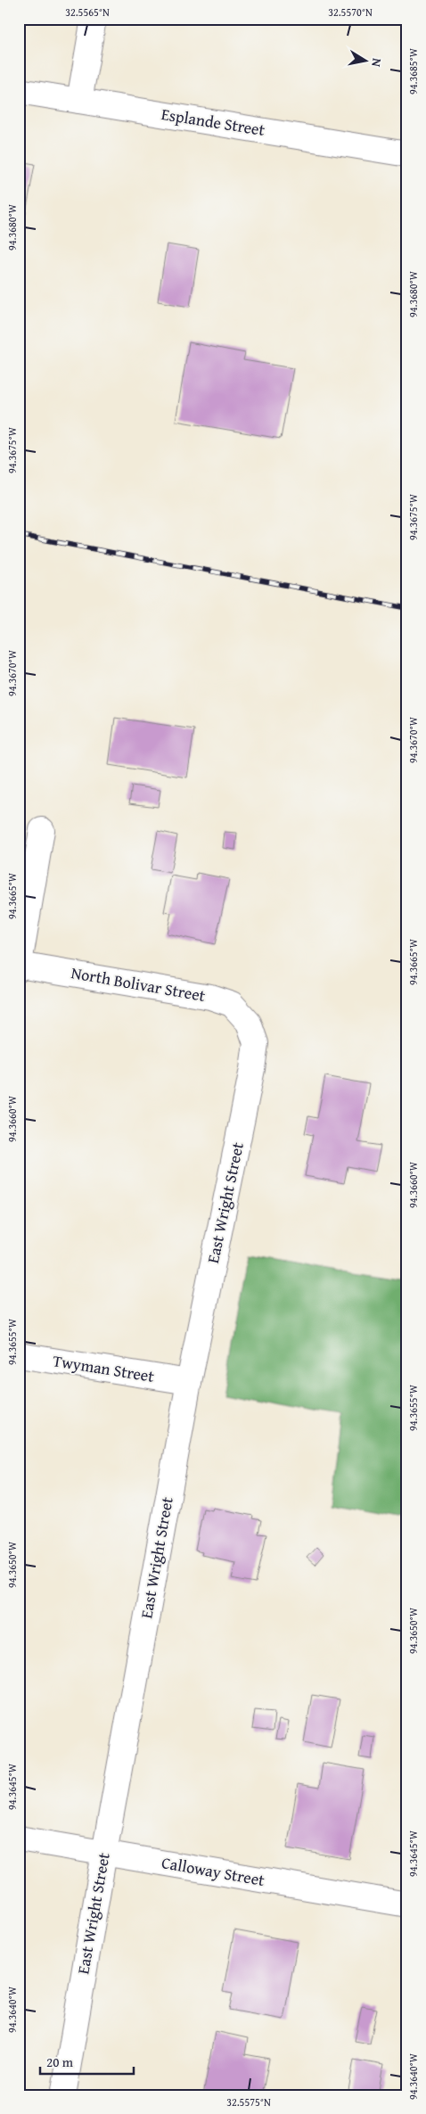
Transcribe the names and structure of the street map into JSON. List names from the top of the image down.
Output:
{
  "streets": {
    "street": [
      "Esplande Street",
      "North Bolivar Street",
      "East Wright Street",
      "Twyman Street",
      "Calloway Street"
    ]
  },
  "crossings": [
    ["North Bolivar Street", "East Wright Street"],
    ["East Wright Street", "Twyman Street"],
    ["East Wright Street", "Calloway Street"]
  ],
  "scale_bar": "20 m",
  "north": "right",
  "coordinates": [
    "32.5565°N",
    "32.5570°N",
    "94.3685°W",
    "94.3680°W",
    "94.3675°W",
    "94.3670°W",
    "94.3665°W",
    "94.3660°W",
    "94.3655°W",
    "94.3650°W",
    "94.3645°W",
    "94.3640°W",
    "32.5575°N"
  ]
}
